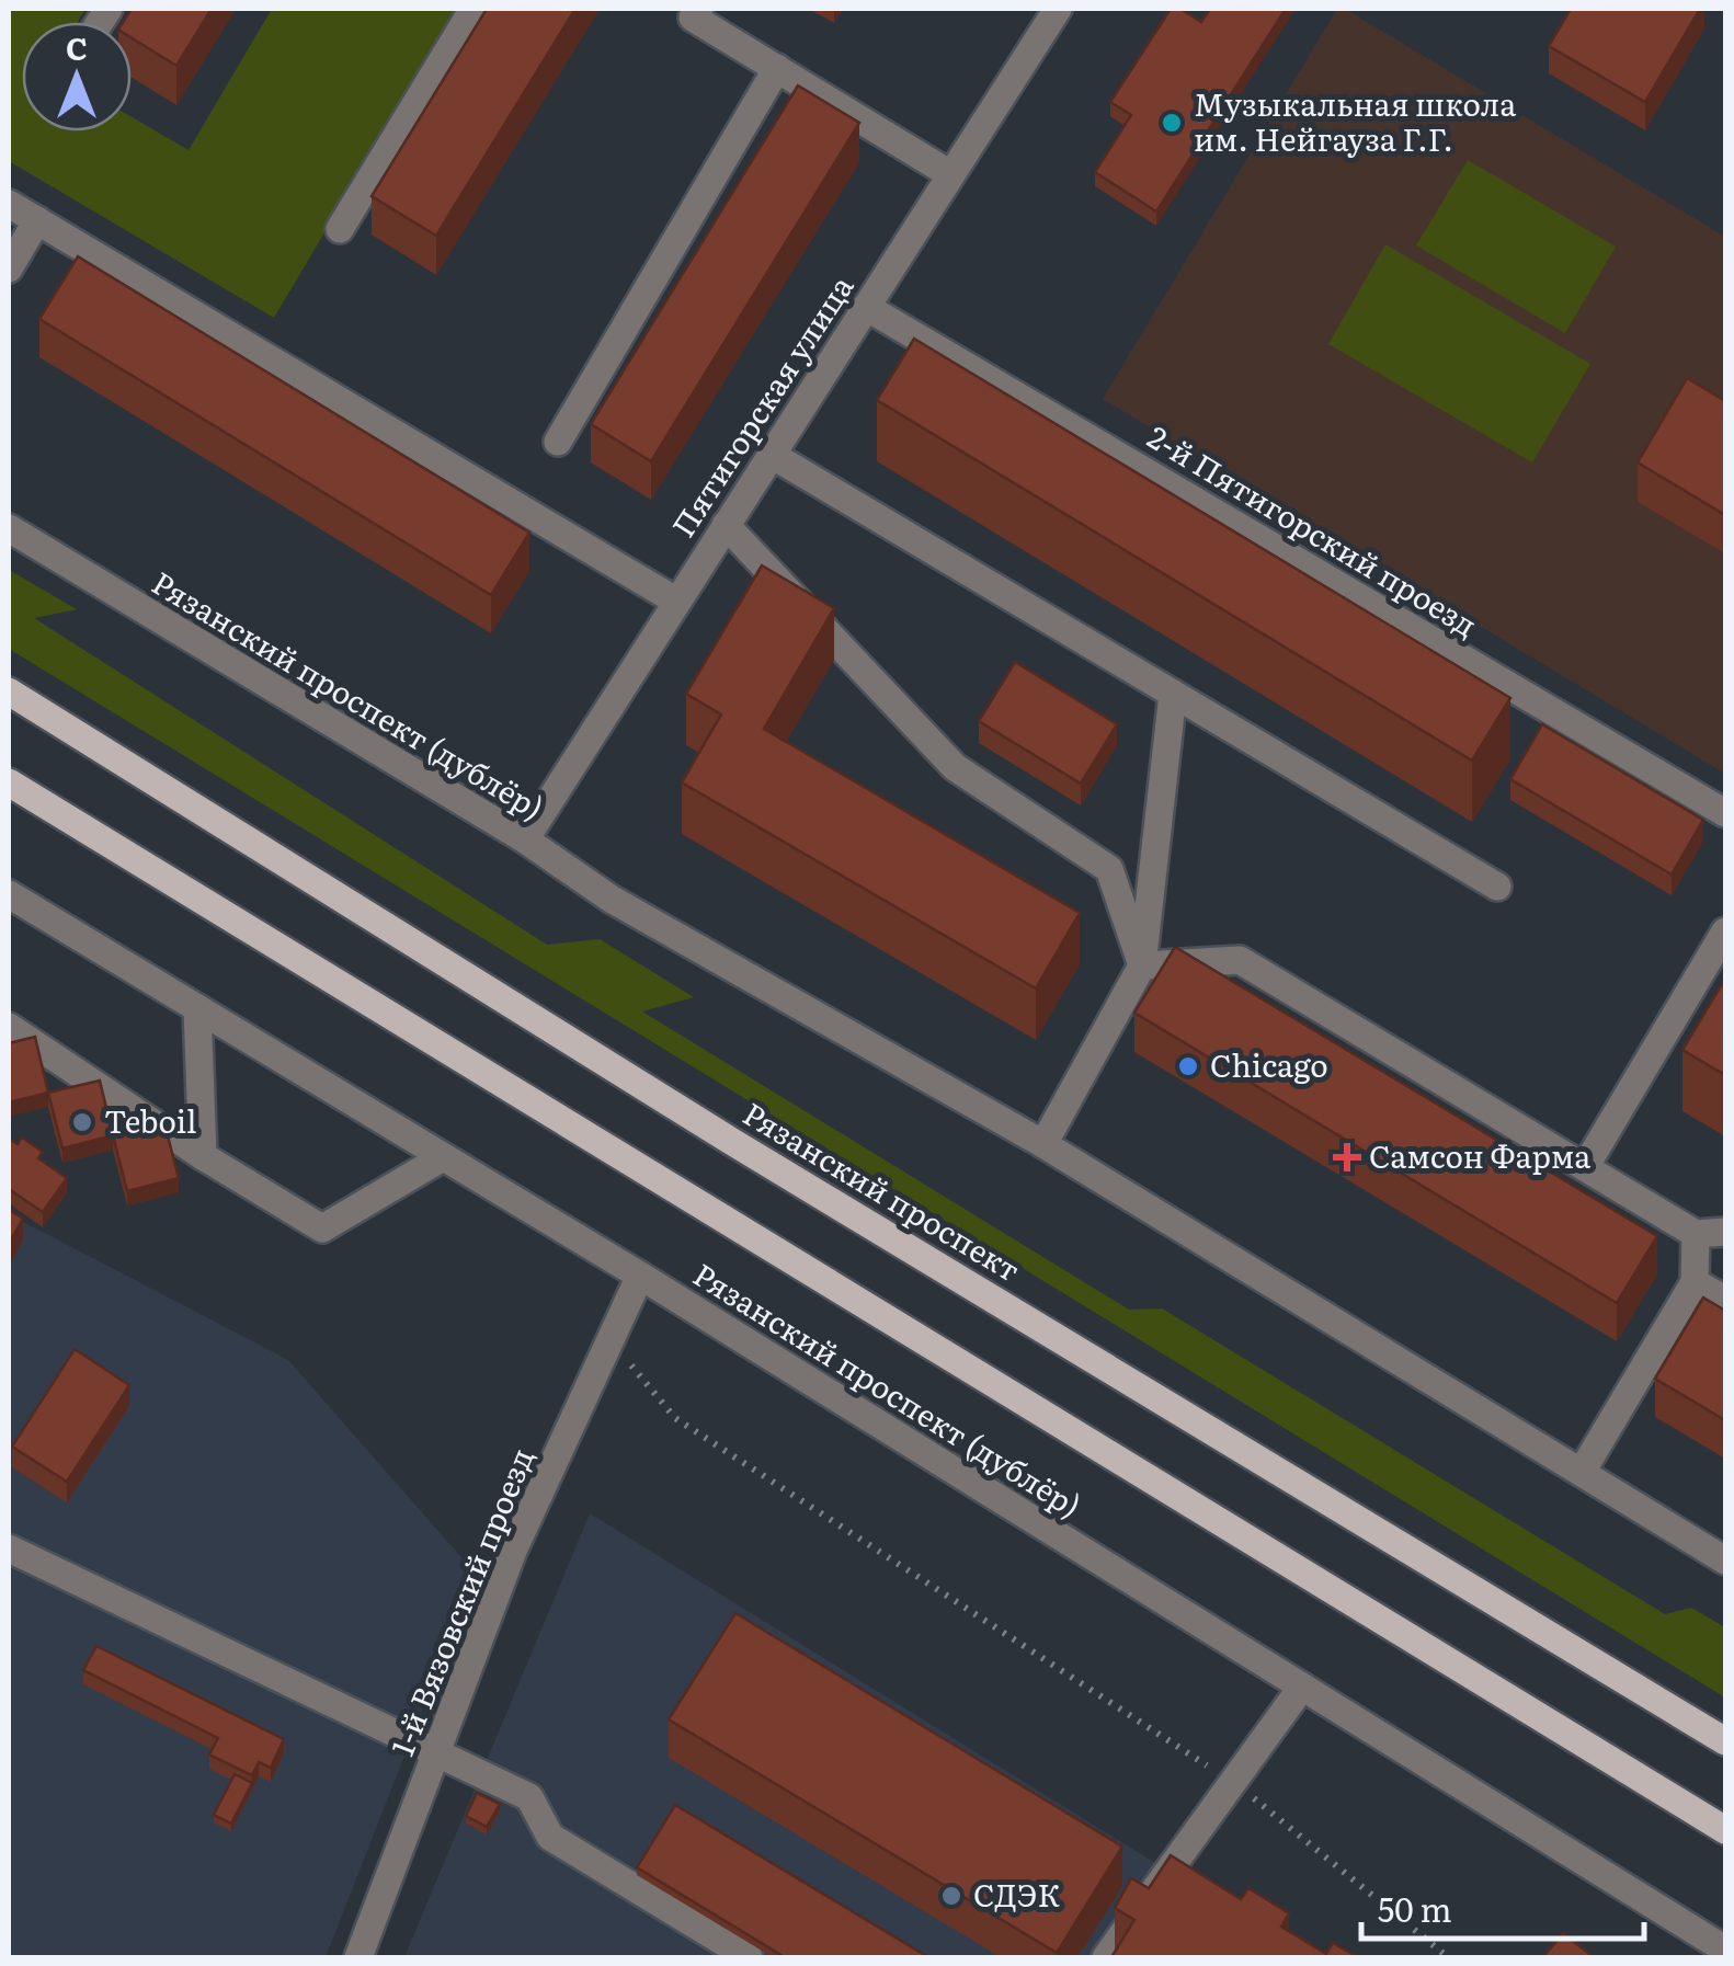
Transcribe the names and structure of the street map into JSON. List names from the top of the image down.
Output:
{
  "streets": {
    "main road": ["Рязанский проспект"],
    "street": [
      "Пятигорская улица",
      "2-й Пятигорский проезд",
      "Рязанский проспект (дублёр)",
      "1-й Вязовский проезд"
    ]
  },
  "crossings": [
    ["Пятигорская улица", "2-й Пятигорский проезд"],
    ["Пятигорская улица", "Рязанский проспект (дублёр)"],
    ["Рязанский проспект (дублёр)", "1-й Вязовский проезд"]
  ],
  "places": {
    "other": [
      "Музыкальная школа им. Нейгауза Г.Г.",
      "Chicago",
      "Teboil",
      "СДЭК"
    ],
    "health": ["Самсон Фарма"]
  },
  "scale_bar": "50 m",
  "north": "top"
}
